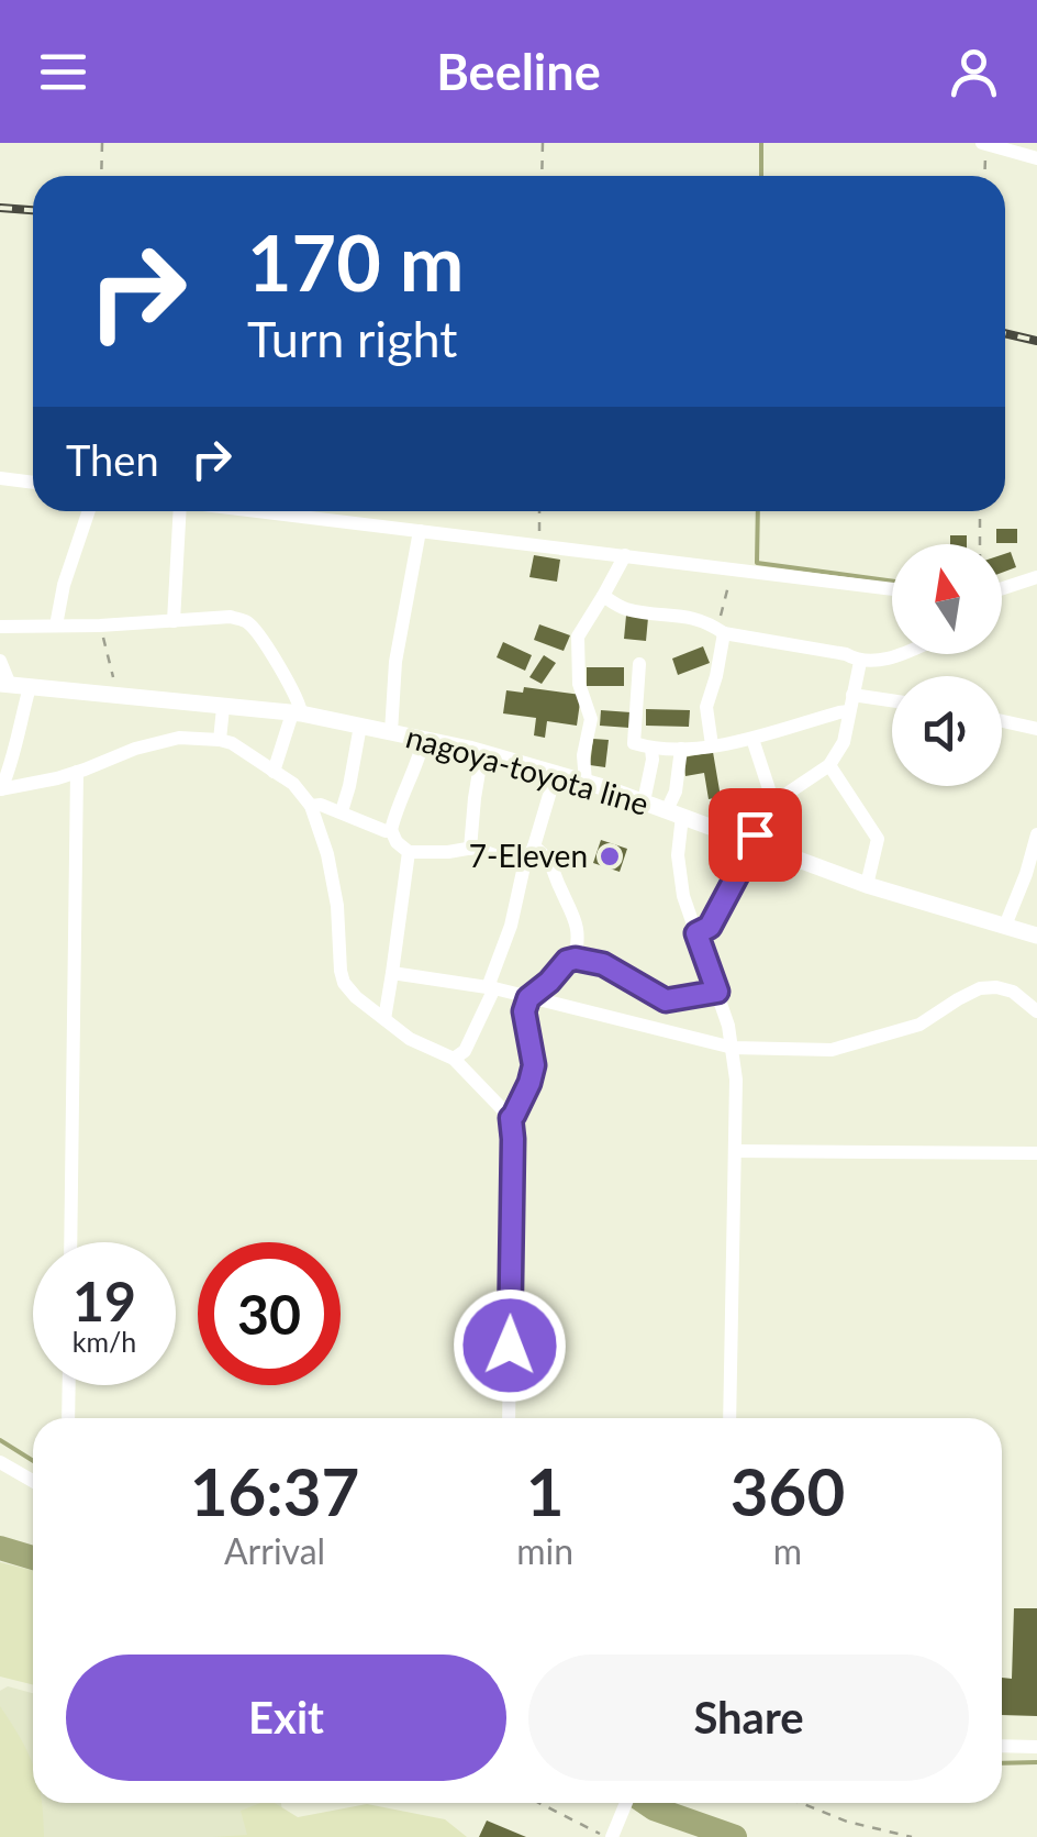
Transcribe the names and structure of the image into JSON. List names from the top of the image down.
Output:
{
  "streets": {
    "main road": ["nagoya-toyota line"]
  },
  "places": ["7-Eleven"],
  "north": "top",
  "page": {
    "header": "Beeline",
    "turn": ["170 m", "Turn right"],
    "then": "Then",
    "speed": "19 km/h",
    "limit": "30",
    "eta": [
      "16:37",
      "Arrival",
      "1",
      "min",
      "360",
      "m"
    ],
    "buttons": ["Exit", "Share"]
  }
}
